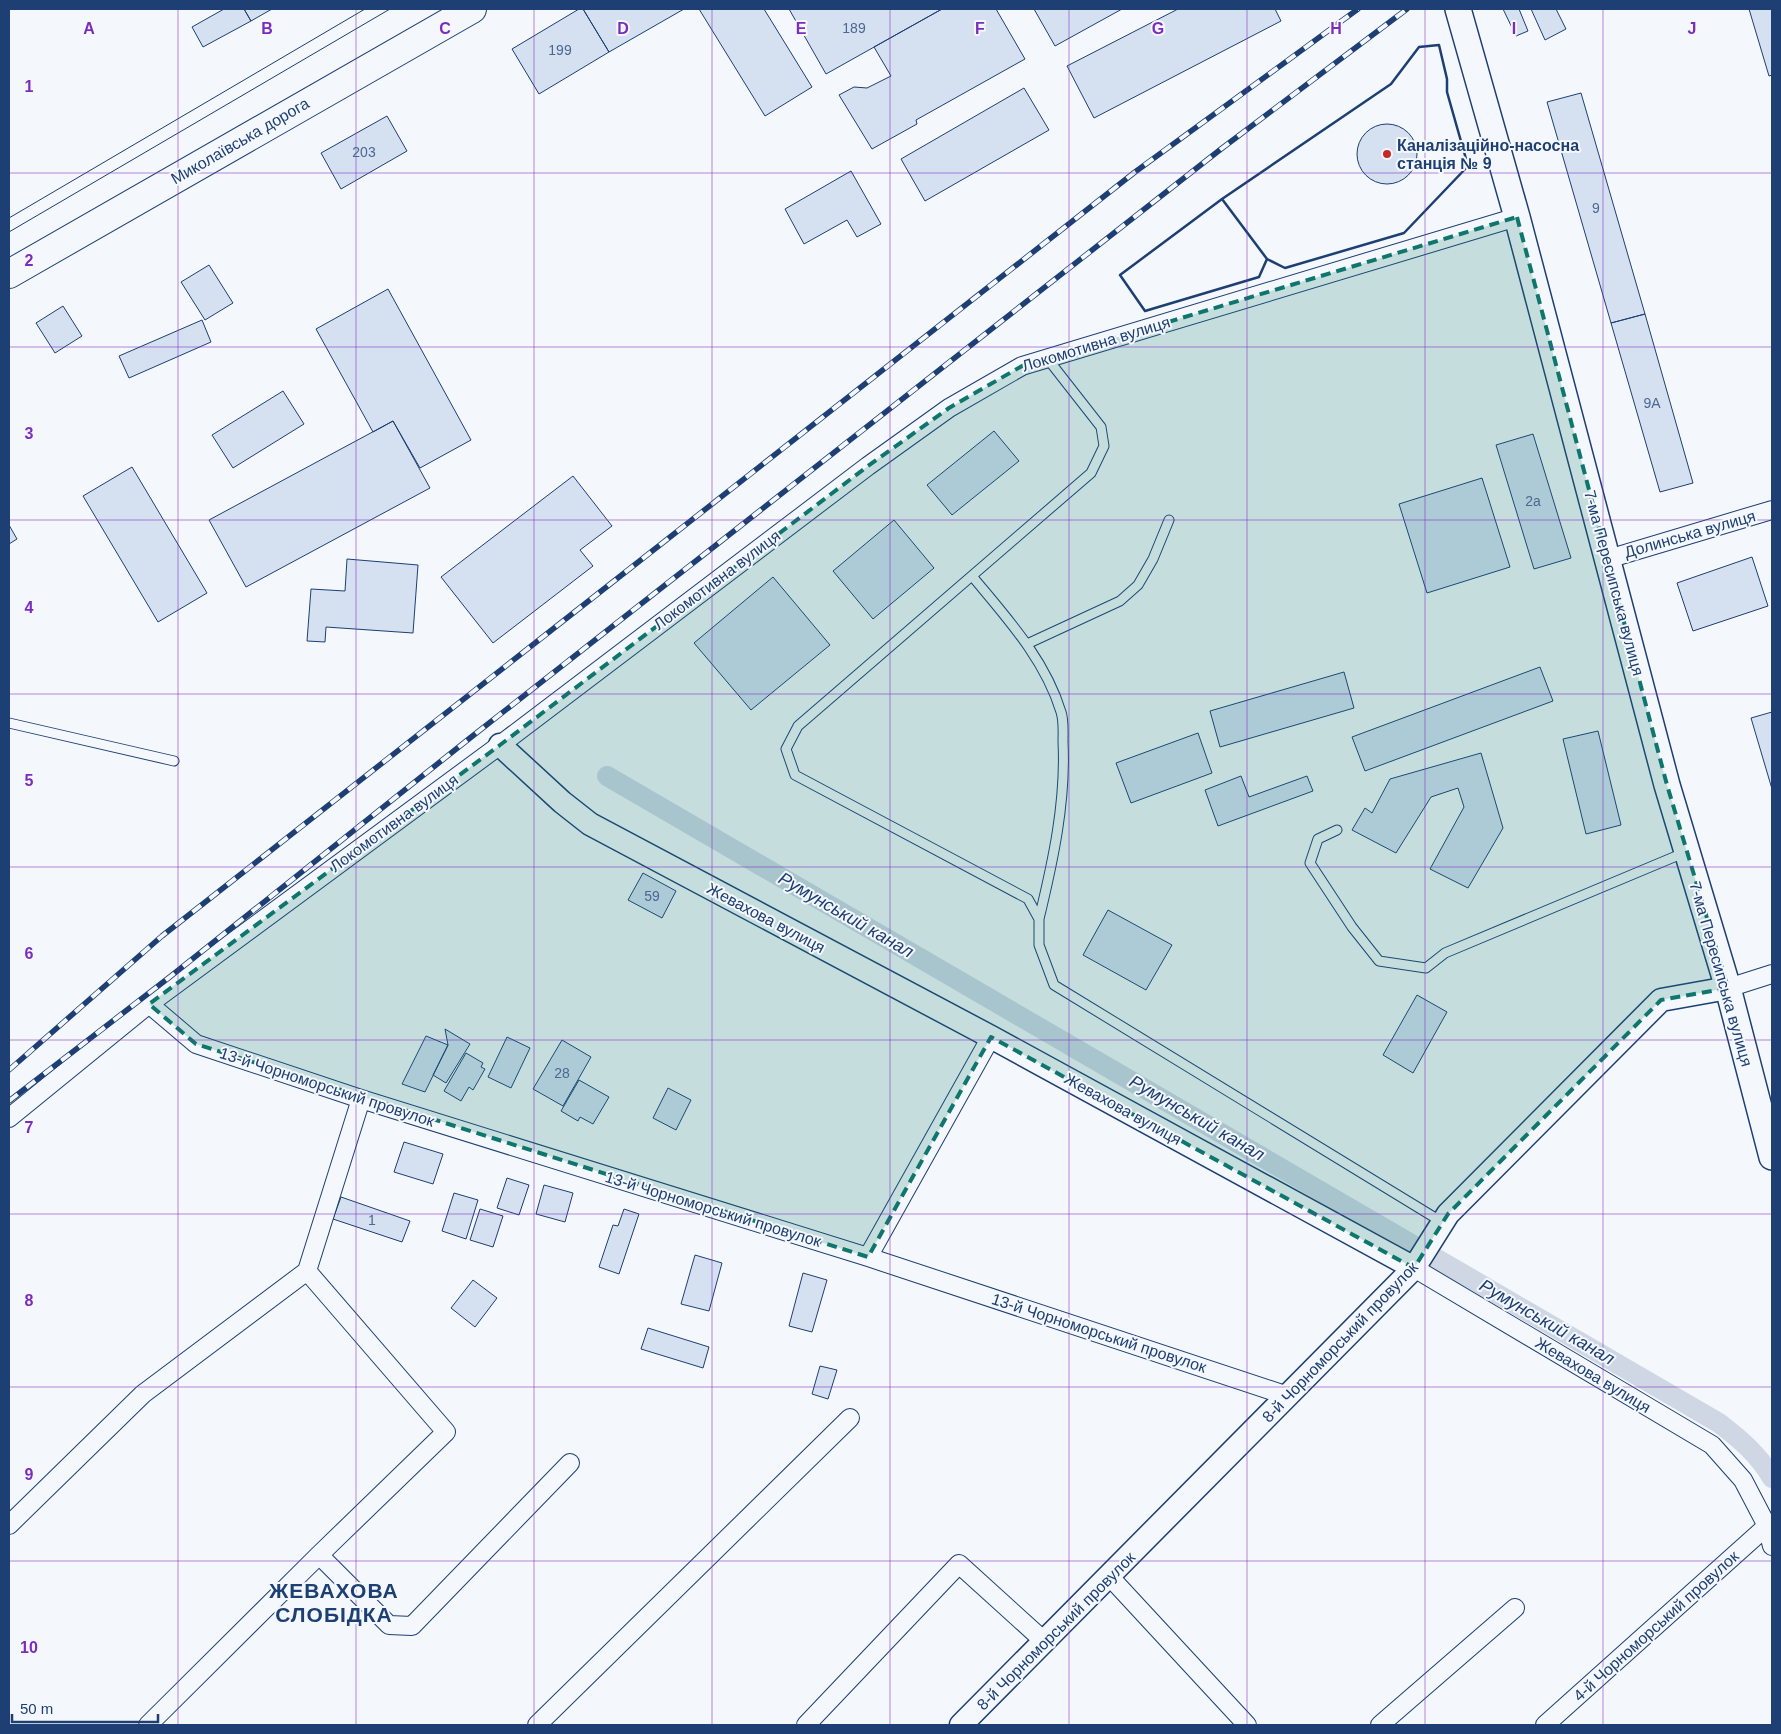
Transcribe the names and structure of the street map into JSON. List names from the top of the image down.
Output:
{
  "streets": {
    "main road": ["Миколаївська дорога", "7-ма Пересипська вулиця"],
    "street": [
      "Локомотивна вулиця",
      "Долинська вулиця",
      "Жевахова вулиця",
      "13-й Чорноморський провулок",
      "8-й Чорноморський провулок",
      "4-й Чорноморський провулок"
    ]
  },
  "crossings": [
    ["Локомотивна вулиця", "7-ма Пересипська вулиця"],
    ["Локомотивна вулиця", "Жевахова вулиця"],
    ["Локомотивна вулиця", "13-й Чорноморський провулок"],
    ["Долинська вулиця", "7-ма Пересипська вулиця"],
    ["7-ма Пересипська вулиця", "8-й Чорноморський провулок"],
    ["Жевахова вулиця", "8-й Чорноморський провулок"],
    ["Жевахова вулиця", "4-й Чорноморський провулок"],
    ["13-й Чорноморський провулок", "8-й Чорноморський провулок"]
  ],
  "districts": ["ЖЕВАХОВА СЛОБІДКА"],
  "water": ["Румунський канал"],
  "places": ["Каналізаційно-насосна станція № 9"],
  "house_numbers": [
    "189",
    "199",
    "203",
    "9",
    "9А",
    "2а",
    "59",
    "28",
    "1"
  ],
  "scale_bar": "50 m",
  "grid": {
    "columns": [
      "A",
      "B",
      "C",
      "D",
      "E",
      "F",
      "G",
      "H",
      "I",
      "J"
    ],
    "rows": [
      "1",
      "2",
      "3",
      "4",
      "5",
      "6",
      "7",
      "8",
      "9",
      "10"
    ]
  }
}
